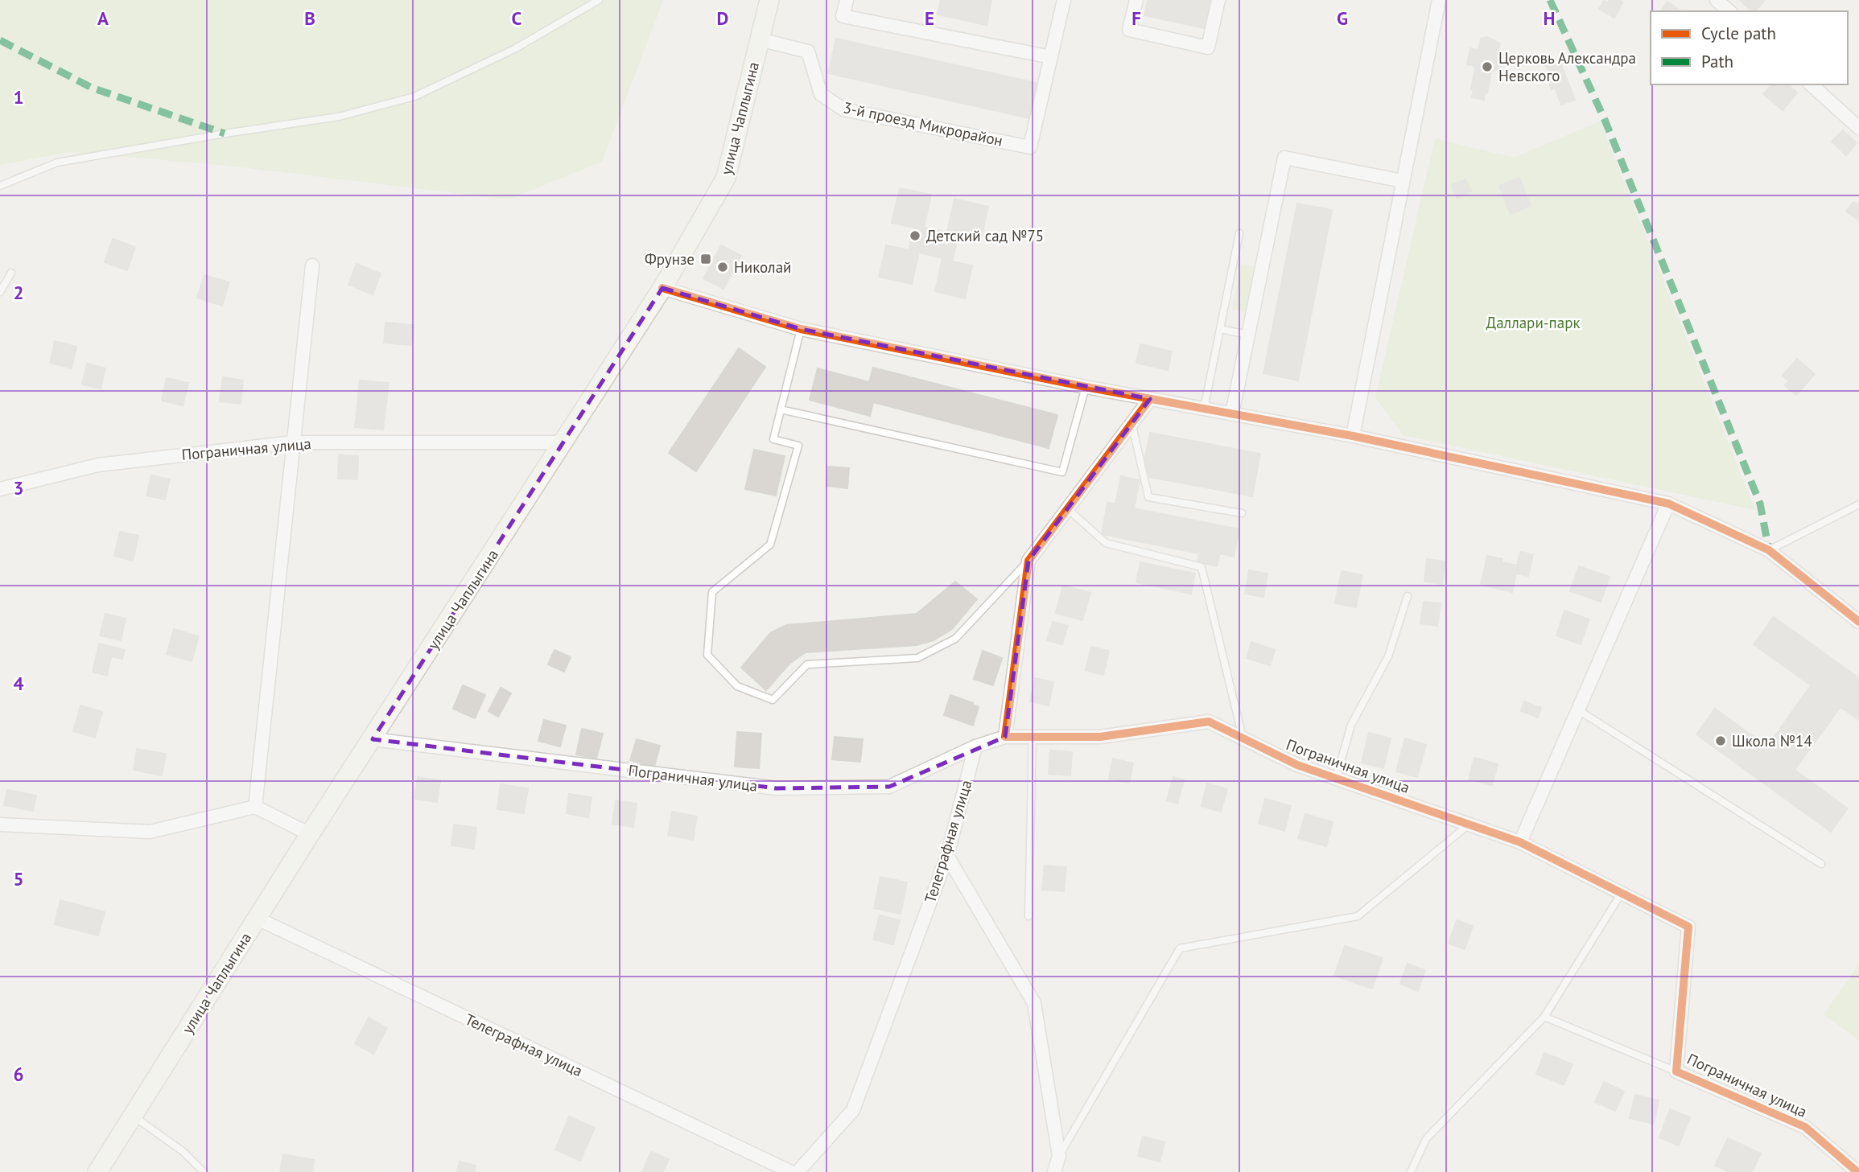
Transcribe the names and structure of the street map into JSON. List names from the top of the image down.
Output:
{
  "streets": {
    "main road": ["улица Чаплыгина"],
    "street": ["3-й проезд Микрорайон", "Пограничная улица", "Телеграфная улица"]
  },
  "crossings": [
    ["улица Чаплыгина", "3-й проезд Микрорайон"],
    ["улица Чаплыгина", "Пограничная улица"],
    ["улица Чаплыгина", "Телеграфная улица"],
    ["Пограничная улица", "Телеграфная улица"]
  ],
  "parks": ["Даллари-парк"],
  "places": {
    "other": [
      "Церковь Александра Невского",
      "Детский сад №75",
      "Николай",
      "Школа №14"
    ],
    "transit": ["Фрунзе"]
  },
  "legend": ["Cycle path", "Path"],
  "grid": {
    "columns": [
      "A",
      "B",
      "C",
      "D",
      "E",
      "F",
      "G",
      "H"
    ],
    "rows": [
      "1",
      "2",
      "3",
      "4",
      "5",
      "6"
    ]
  }
}
